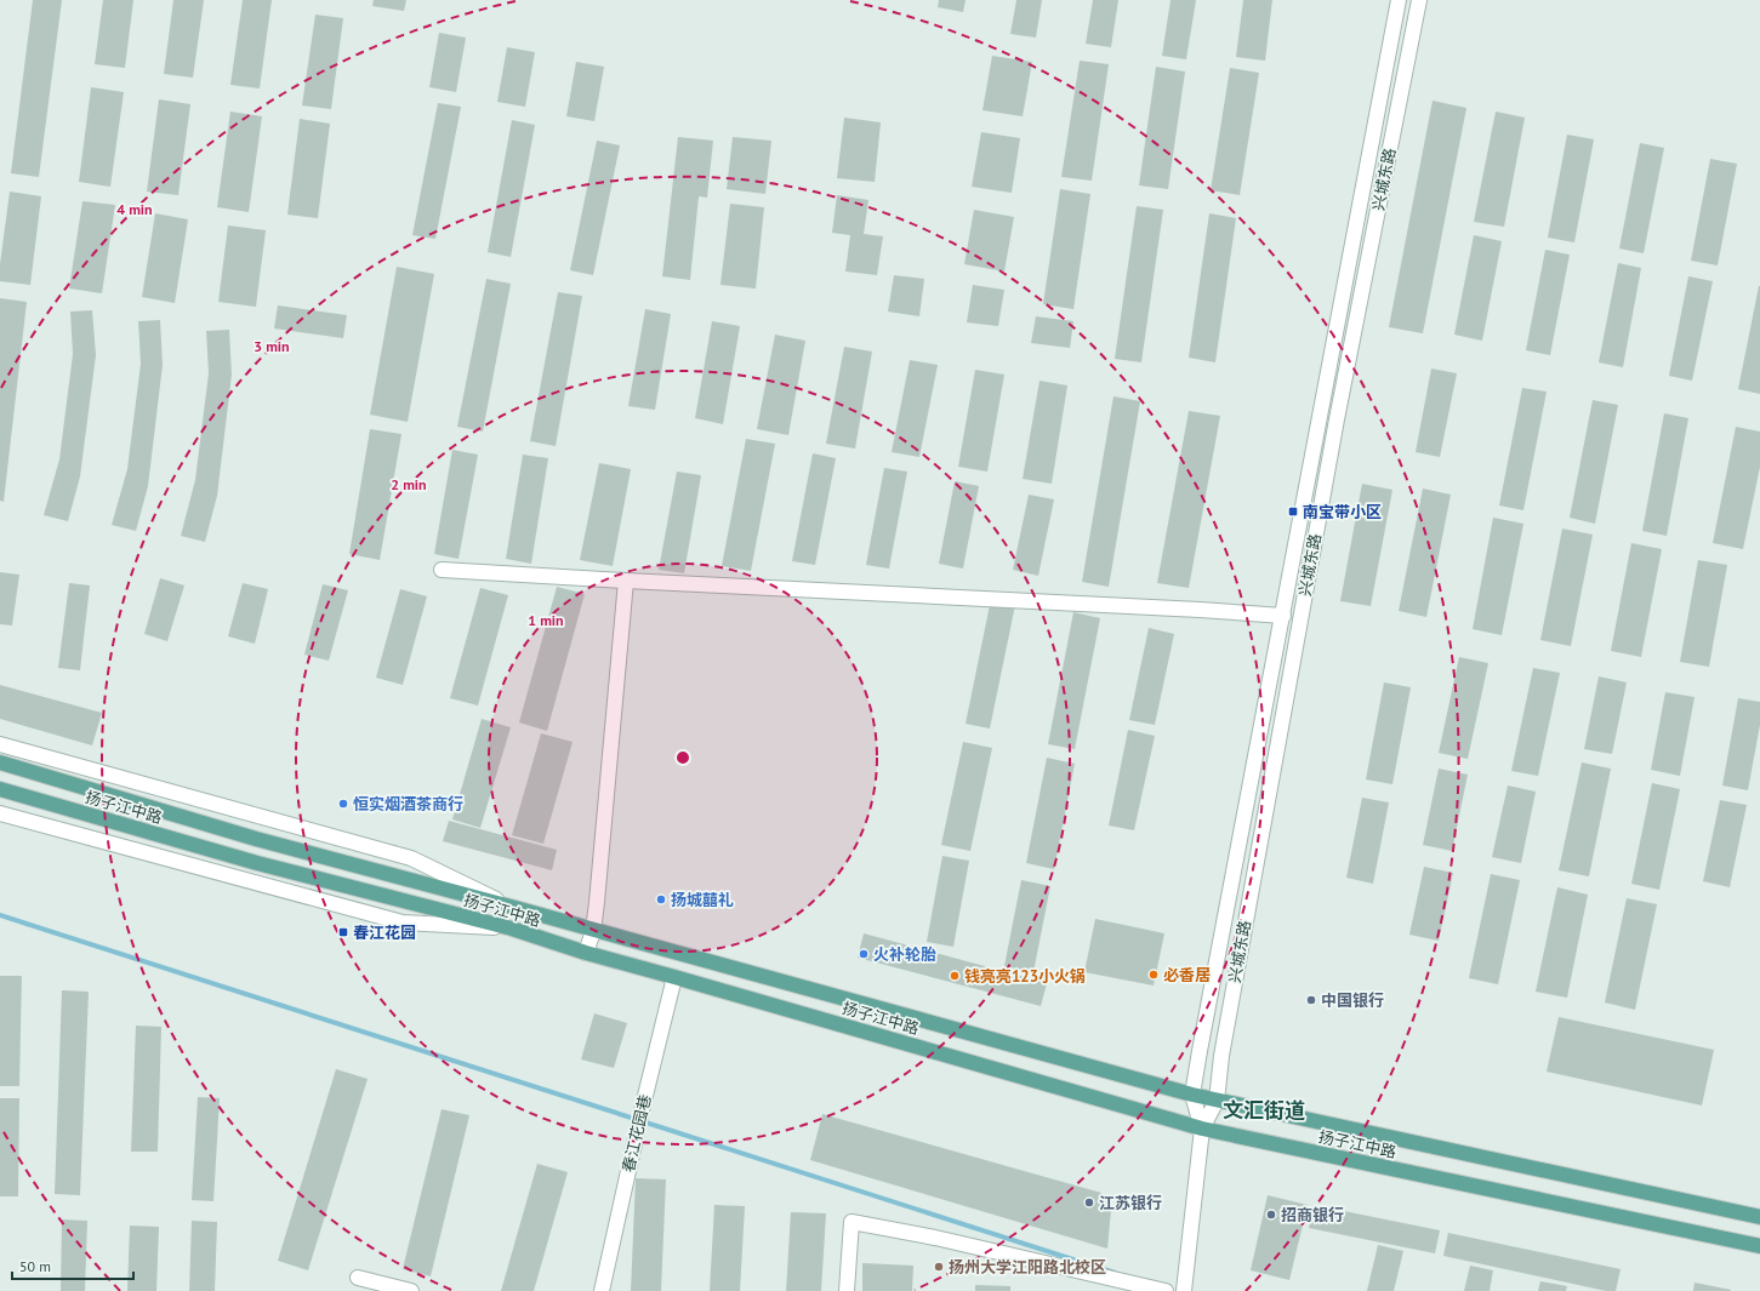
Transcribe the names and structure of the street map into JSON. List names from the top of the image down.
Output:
{
  "streets": {
    "main road": ["扬子江中路"],
    "street": ["兴城东路", "春江花园巷"]
  },
  "crossings": [
    ["兴城东路", "扬子江中路"],
    ["扬子江中路", "春江花园巷"]
  ],
  "districts": ["文汇街道"],
  "places": {
    "transit": ["南宝带小区", "春江花园"],
    "other": [
      "恒实烟酒茶商行",
      "扬城囍礼",
      "火补轮胎",
      "必香居",
      "钱亮亮123小火锅",
      "中国银行",
      "江苏银行",
      "招商银行",
      "扬州大学江阳路北校区"
    ]
  },
  "scale_bar": "50 m",
  "rings": [
    "4 min",
    "3 min",
    "2 min",
    "1 min"
  ]
}
